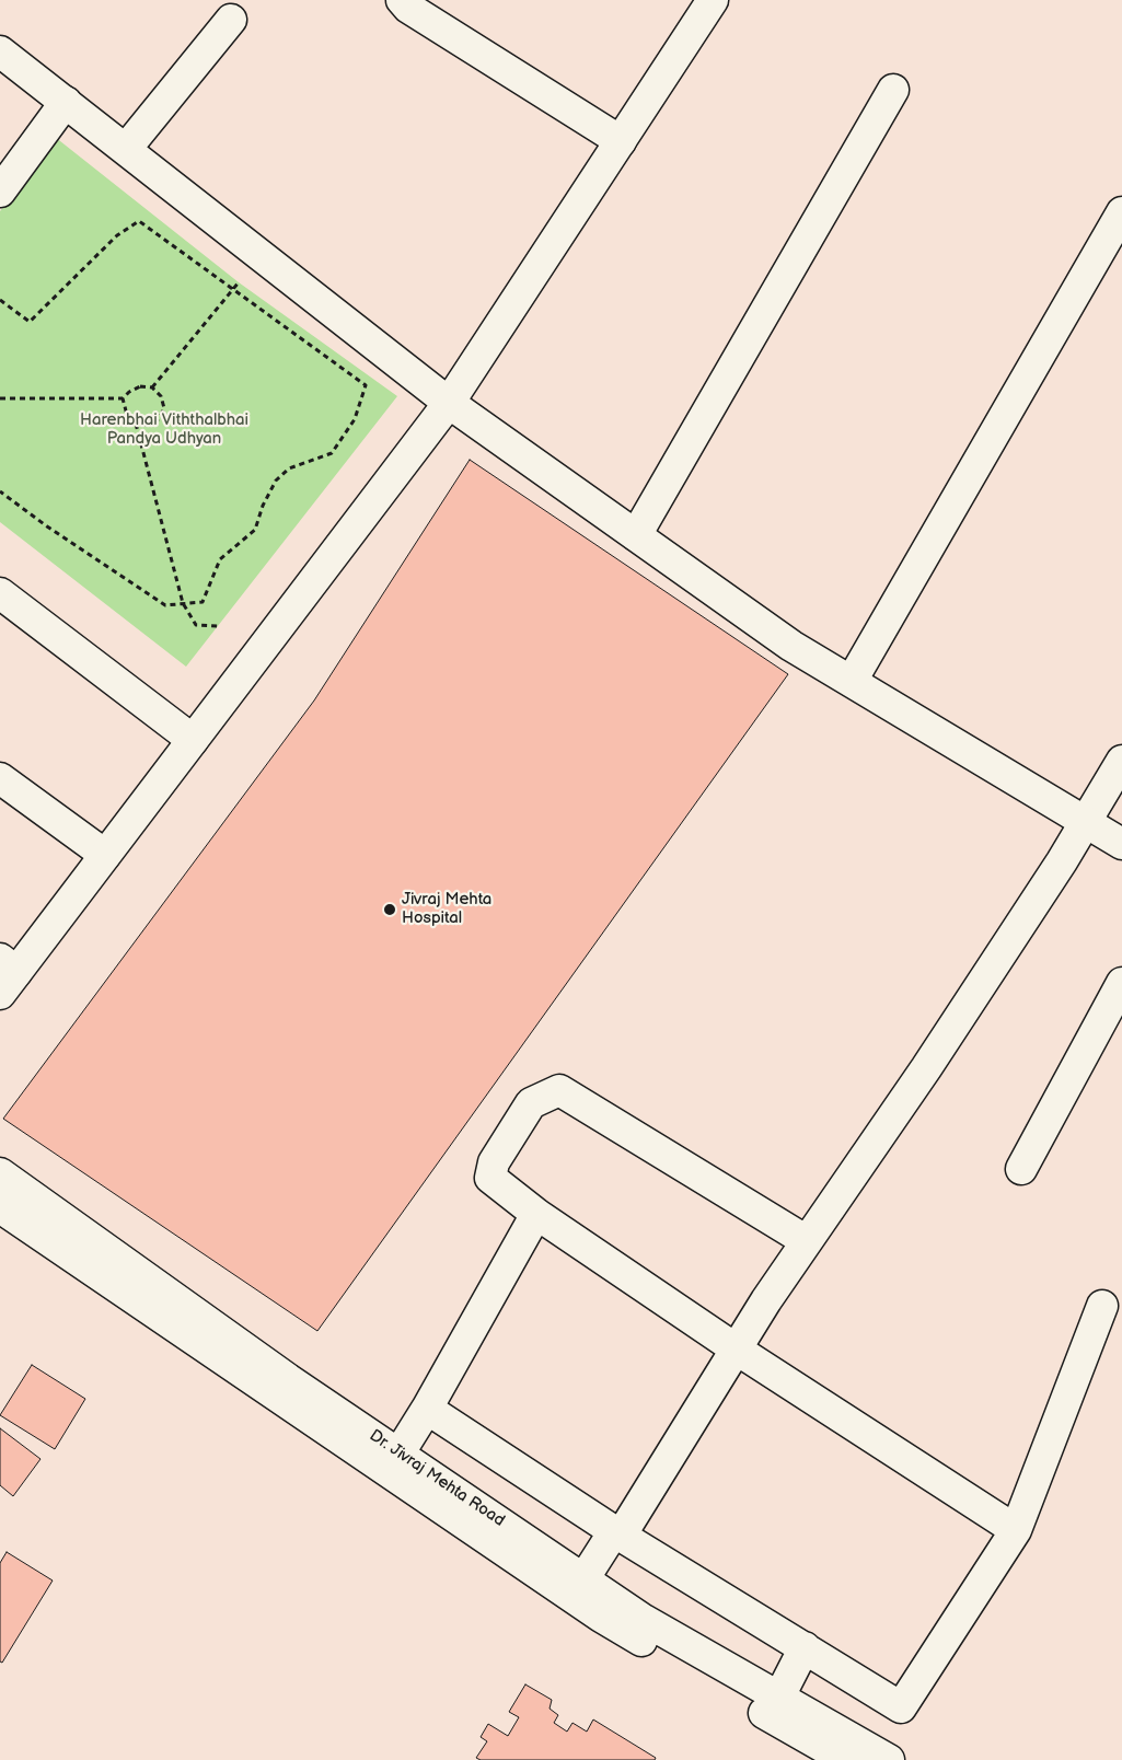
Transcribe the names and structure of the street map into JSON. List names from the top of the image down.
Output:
{
  "streets": {
    "street": ["Dr. Jivraj Mehta Road"]
  },
  "parks": ["Harenbhai Viththalbhai Pandya Udhyan"],
  "places": ["Jivraj Mehta Hospital"]
}
